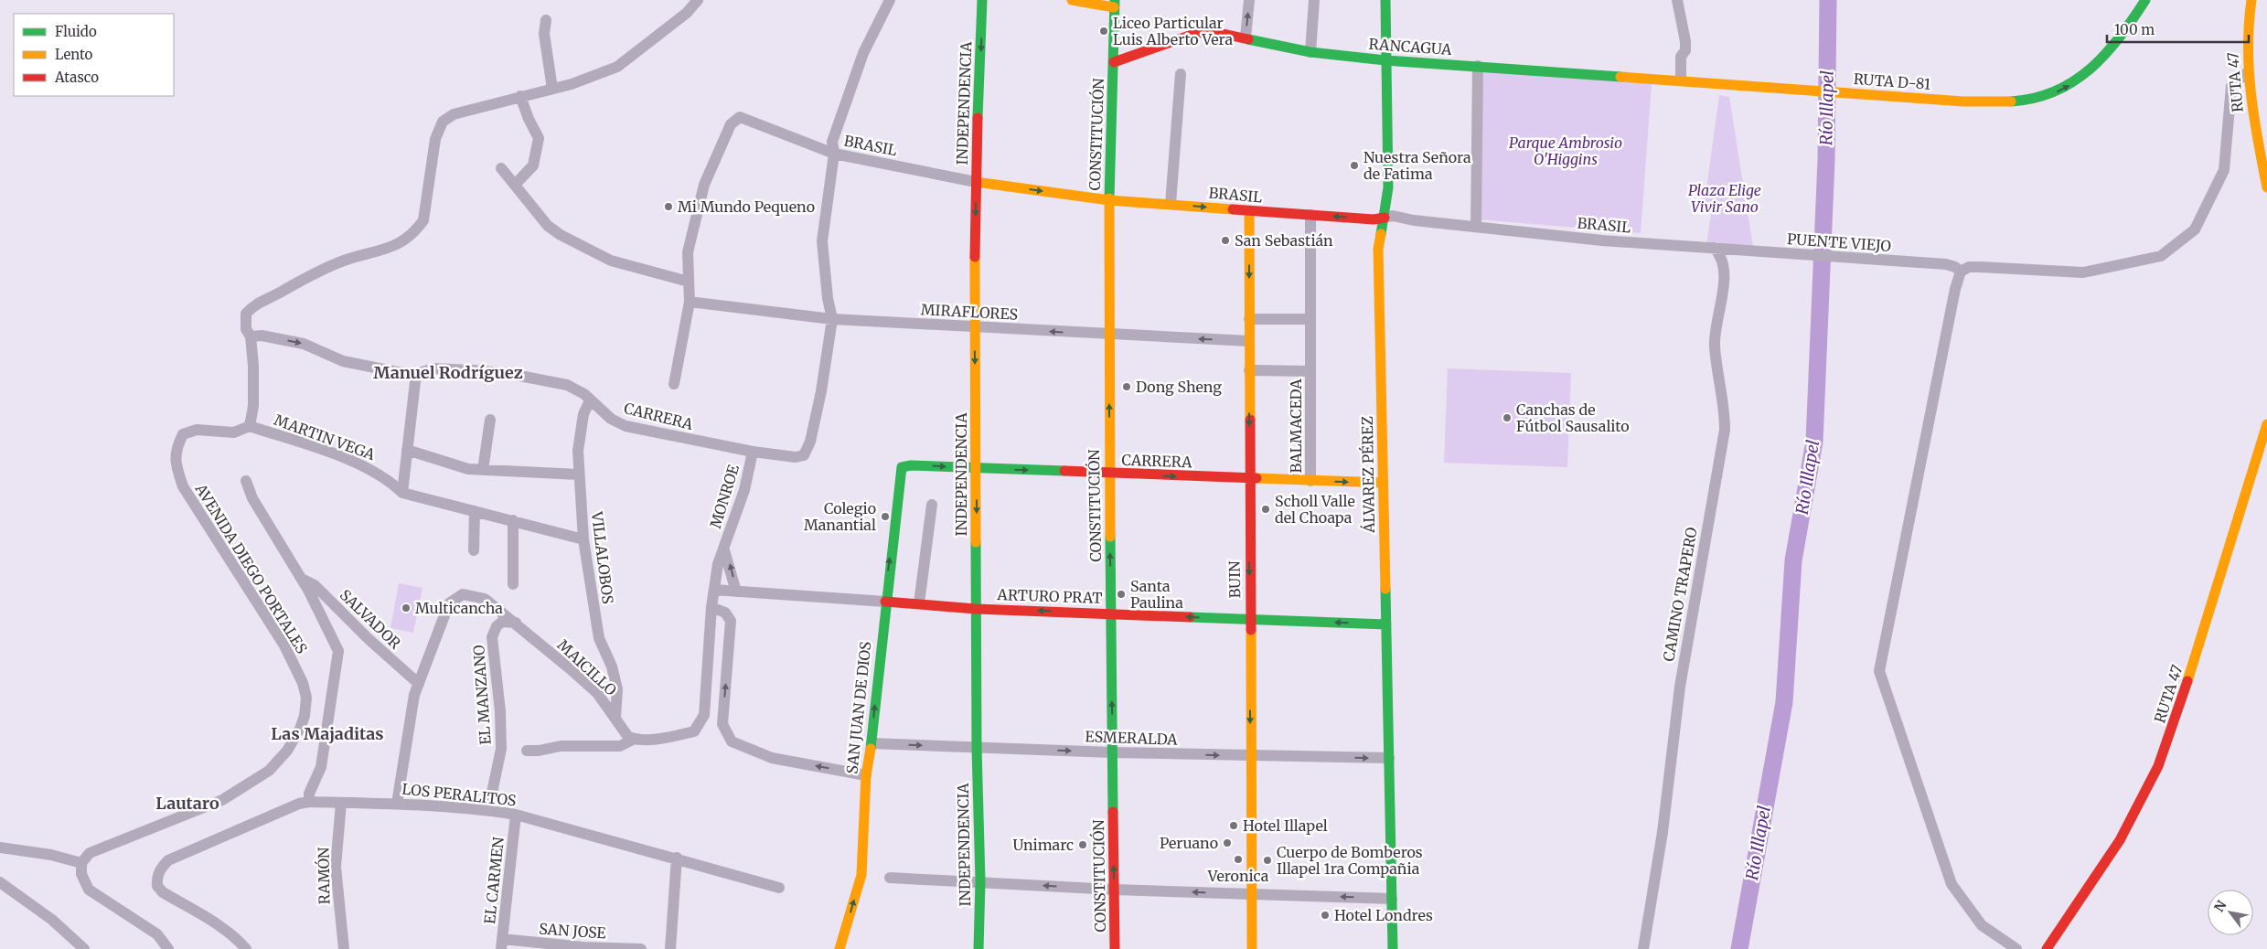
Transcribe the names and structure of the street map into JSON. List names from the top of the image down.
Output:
{
  "streets": {
    "main road": [
      "RANCAGUA",
      "RUTA D-81",
      "RUTA 47",
      "INDEPENDENCIA",
      "CONSTITUCIÓN",
      "BRASIL",
      "CARRERA",
      "ÁLVAREZ PÉREZ",
      "BUIN",
      "ARTURO PRAT",
      "SAN JUAN DE DIOS"
    ],
    "street": [
      "PUENTE VIEJO",
      "MIRAFLORES",
      "BALMACEDA",
      "MARTIN VEGA",
      "MONROE",
      "VILLALOBOS",
      "AVENIDA DIEGO PORTALES",
      "CAMINO TRAPERO",
      "SALVADOR",
      "MAICILLO",
      "EL MANZANO",
      "ESMERALDA",
      "LOS PERALITOS",
      "RAMÓN",
      "EL CARMEN",
      "SAN JOSE"
    ]
  },
  "crossings": [
    ["RANCAGUA", "RUTA D-81"],
    ["RANCAGUA", "CONSTITUCIÓN"],
    ["RANCAGUA", "ÁLVAREZ PÉREZ"],
    ["INDEPENDENCIA", "BRASIL"],
    ["INDEPENDENCIA", "MIRAFLORES"],
    ["INDEPENDENCIA", "CARRERA"],
    ["INDEPENDENCIA", "ARTURO PRAT"],
    ["INDEPENDENCIA", "ESMERALDA"],
    ["CONSTITUCIÓN", "BRASIL"],
    ["CONSTITUCIÓN", "MIRAFLORES"],
    ["CONSTITUCIÓN", "CARRERA"],
    ["CONSTITUCIÓN", "ARTURO PRAT"],
    ["CONSTITUCIÓN", "ESMERALDA"],
    ["BRASIL", "PUENTE VIEJO"],
    ["BRASIL", "BALMACEDA"],
    ["BRASIL", "ÁLVAREZ PÉREZ"],
    ["BRASIL", "BUIN"],
    ["BRASIL", "CAMINO TRAPERO"],
    ["MIRAFLORES", "CARRERA"],
    ["MIRAFLORES", "BUIN"],
    ["CARRERA", "BALMACEDA"],
    ["CARRERA", "ÁLVAREZ PÉREZ"],
    ["CARRERA", "MONROE"],
    ["CARRERA", "VILLALOBOS"],
    ["CARRERA", "BUIN"],
    ["CARRERA", "SAN JUAN DE DIOS"],
    ["MARTIN VEGA", "VILLALOBOS"],
    ["MARTIN VEGA", "AVENIDA DIEGO PORTALES"],
    ["ÁLVAREZ PÉREZ", "ARTURO PRAT"],
    ["ÁLVAREZ PÉREZ", "ESMERALDA"],
    ["MONROE", "ARTURO PRAT"],
    ["VILLALOBOS", "MAICILLO"],
    ["BUIN", "ARTURO PRAT"],
    ["BUIN", "ESMERALDA"],
    ["ARTURO PRAT", "SAN JUAN DE DIOS"],
    ["SALVADOR", "MAICILLO"],
    ["SALVADOR", "LOS PERALITOS"],
    ["MAICILLO", "EL MANZANO"],
    ["MAICILLO", "LOS PERALITOS"],
    ["EL MANZANO", "LOS PERALITOS"],
    ["SAN JUAN DE DIOS", "ESMERALDA"],
    ["LOS PERALITOS", "RAMÓN"],
    ["LOS PERALITOS", "EL CARMEN"],
    ["EL CARMEN", "SAN JOSE"]
  ],
  "one_way": [
    "INDEPENDENCIA",
    "CONSTITUCIÓN",
    "MIRAFLORES",
    "CARRERA",
    "BUIN",
    "ARTURO PRAT",
    "SAN JUAN DE DIOS",
    "ESMERALDA"
  ],
  "districts": ["Manuel Rodríguez", "Las Majaditas", "Lautaro"],
  "water": ["Río Illapel"],
  "parks": ["Parque Ambrosio O'Higgins", "Plaza Elige Vivir Sano"],
  "places": [
    "Liceo Particular Luis Alberto Vera",
    "Nuestra Señora de Fatima",
    "Mi Mundo Pequeno",
    "San Sebastián",
    "Dong Sheng",
    "Canchas de Fútbol Sausalito",
    "Scholl Valle del Choapa",
    "Colegio Manantial",
    "Santa Paulina",
    "Multicancha",
    "Hotel Illapel",
    "Peruano",
    "Unimarc",
    "Veronica",
    "Cuerpo de Bomberos Illapel 1ra Compañia",
    "Hotel Londres"
  ],
  "legend": ["Fluido", "Lento", "Atasco"],
  "scale_bar": "100 m",
  "north": "top left"
}
